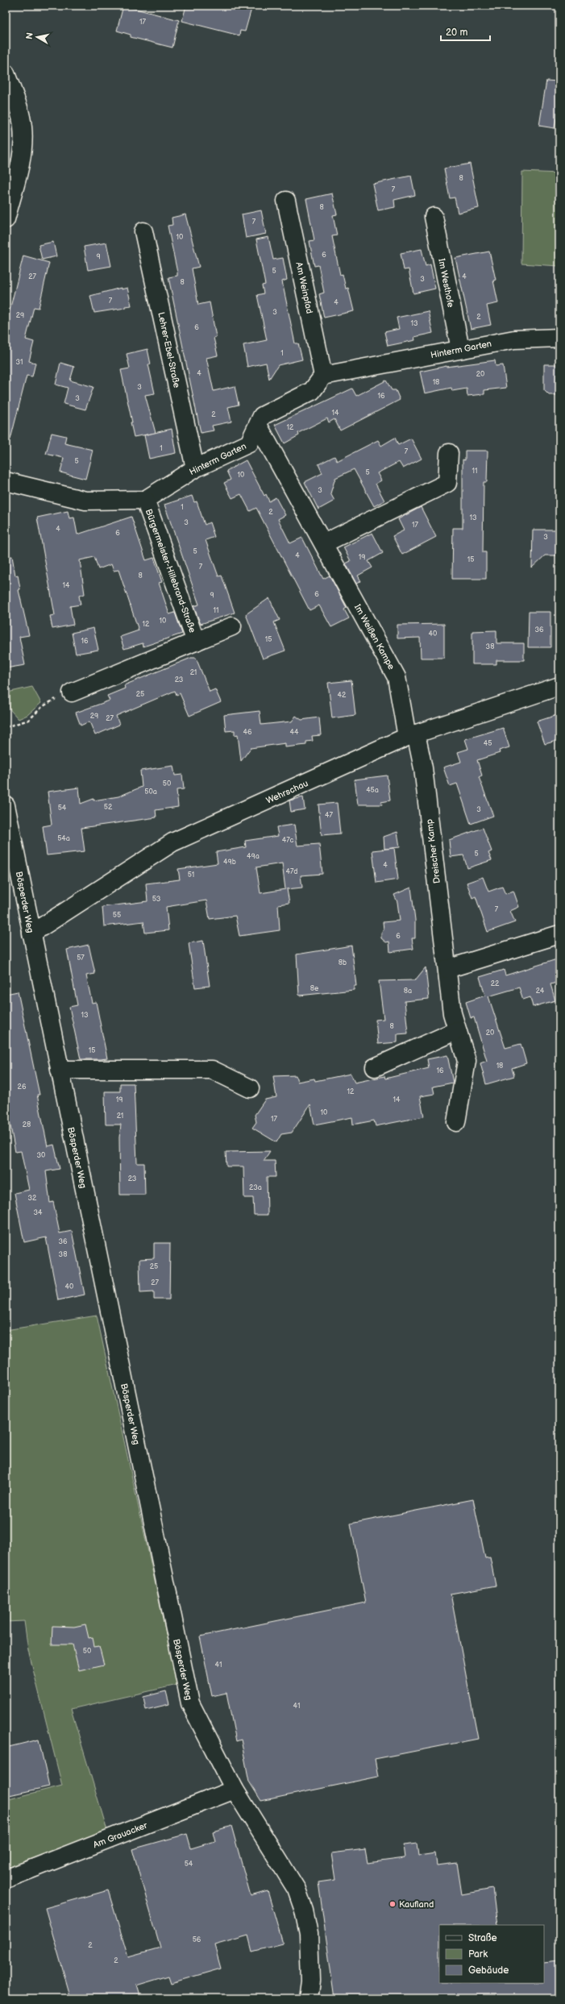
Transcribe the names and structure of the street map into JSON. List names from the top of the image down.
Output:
{
  "streets": {
    "street": [
      "Im Westhofe",
      "Am Weinpfad",
      "Hinterm Garten",
      "Lehrer-Ebel-Straße",
      "Bürgermeister-Hillebrand-Straße",
      "Im Weißen Kampe",
      "Wehrschau",
      "Dreischer Kamp",
      "Bösperder Weg",
      "Am Grauacker"
    ]
  },
  "crossings": [
    ["Im Westhofe", "Hinterm Garten"],
    ["Am Weinpfad", "Hinterm Garten"],
    ["Hinterm Garten", "Lehrer-Ebel-Straße"],
    ["Hinterm Garten", "Bürgermeister-Hillebrand-Straße"],
    ["Hinterm Garten", "Im Weißen Kampe"],
    ["Im Weißen Kampe", "Wehrschau"],
    ["Im Weißen Kampe", "Dreischer Kamp"],
    ["Wehrschau", "Dreischer Kamp"],
    ["Wehrschau", "Bösperder Weg"],
    ["Bösperder Weg", "Am Grauacker"]
  ],
  "places": ["Kaufland"],
  "house_numbers": [
    "17",
    "8",
    "7",
    "8",
    "7",
    "10",
    "6",
    "9",
    "5",
    "27",
    "4",
    "3",
    "8",
    "7",
    "4",
    "3",
    "29",
    "2",
    "13",
    "6",
    "1",
    "31",
    "4",
    "20",
    "18",
    "3",
    "16",
    "3",
    "14",
    "2",
    "12",
    "1",
    "7",
    "5",
    "11",
    "5",
    "10",
    "3",
    "1",
    "2",
    "13",
    "3",
    "17",
    "4",
    "6",
    "3",
    "5",
    "4",
    "19",
    "15",
    "7",
    "8",
    "14",
    "6",
    "9",
    "11",
    "10",
    "12",
    "36",
    "40",
    "15",
    "16",
    "38",
    "21",
    "23",
    "25",
    "42",
    "29",
    "27",
    "46",
    "44",
    "45",
    "50",
    "45a",
    "50a",
    "52",
    "54",
    "3",
    "47",
    "54a",
    "47c",
    "5",
    "49a",
    "49b",
    "4",
    "47d",
    "51",
    "53",
    "7",
    "55",
    "6",
    "57",
    "8b",
    "22",
    "8e",
    "8a",
    "24",
    "13",
    "8",
    "20",
    "15",
    "18",
    "16",
    "26",
    "12",
    "19",
    "14",
    "10",
    "21",
    "17",
    "28",
    "30",
    "23",
    "23a",
    "32",
    "34",
    "36",
    "38",
    "25",
    "27",
    "40",
    "50",
    "41",
    "41",
    "54",
    "56",
    "2",
    "2"
  ],
  "legend": ["Straße", "Park", "Gebäude"],
  "scale_bar": "20 m",
  "north": "left"
}
